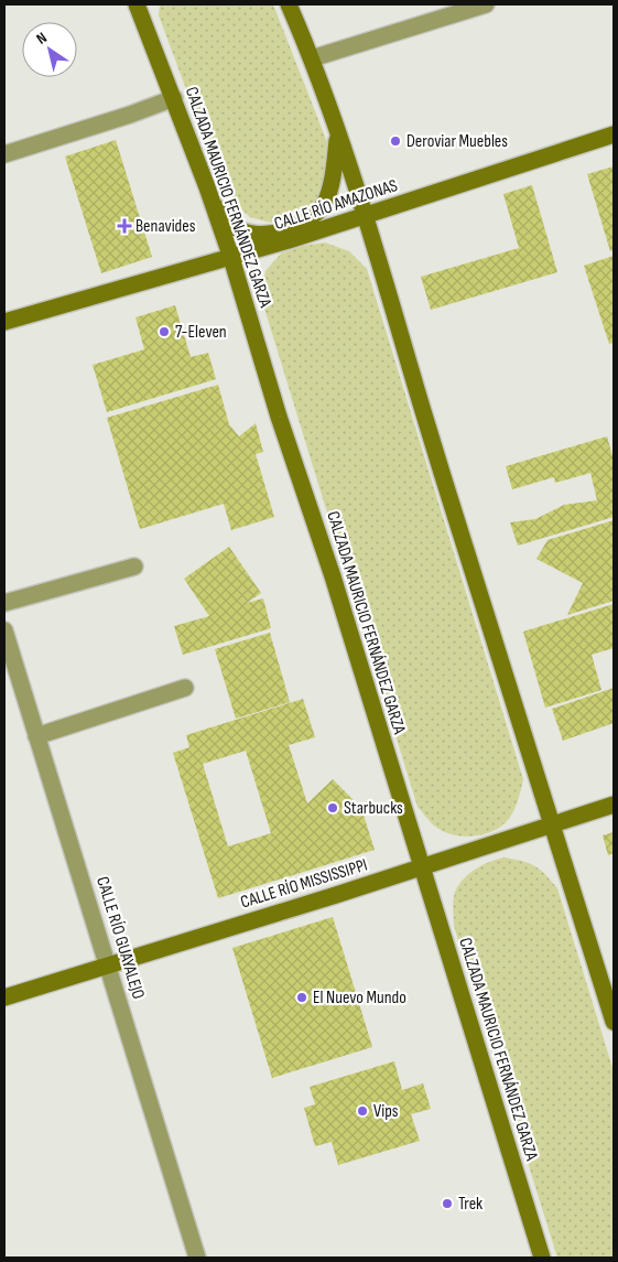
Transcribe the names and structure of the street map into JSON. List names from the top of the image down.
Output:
{
  "streets": {
    "main road": ["CALZADA MAURICIO FERNÁNDEZ GARZA", "CALLE RÍO AMAZONAS", "CALLE RÍO MISSISSIPPI"],
    "street": ["CALLE RÍO GUAYALEJO"]
  },
  "crossings": [
    ["CALZADA MAURICIO FERNÁNDEZ GARZA", "CALLE RÍO AMAZONAS"],
    ["CALZADA MAURICIO FERNÁNDEZ GARZA", "CALLE RÍO MISSISSIPPI"],
    ["CALLE RÍO MISSISSIPPI", "CALLE RÍO GUAYALEJO"]
  ],
  "places": {
    "other": [
      "Deroviar Muebles",
      "7-Eleven",
      "Starbucks",
      "El Nuevo Mundo",
      "Vips",
      "Trek"
    ],
    "health": ["Benavides"]
  },
  "north": "top left"
}
